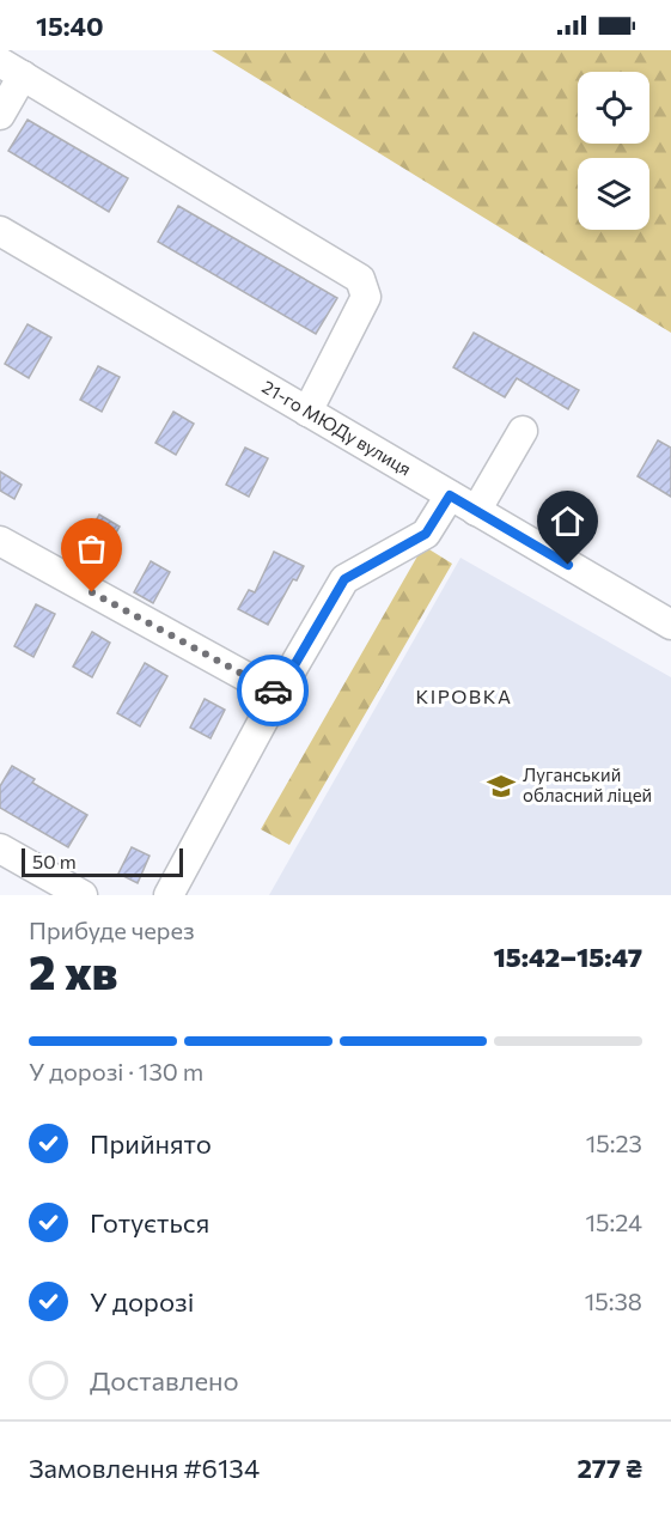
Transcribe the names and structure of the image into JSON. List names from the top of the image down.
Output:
{
  "streets": {
    "street": ["21-го МЮДу вулиця"]
  },
  "districts": ["КІРОВКА"],
  "places": {
    "school or university": ["Луганський обласний ліцей"]
  },
  "scale_bar": "50 m",
  "page": {
    "status": "15:40",
    "scale": "50 m",
    "heading": ["2 хв", "Прибуде через", "15:42–15:47"],
    "panel": ["Замовлення #6134", "277 ₴"],
    "bar": "У дорозі · 130 m",
    "list": [
      ["Прийнято", "15:23"],
      ["Готується", "15:24"],
      ["У дорозі", "15:38"],
      "Доставлено"
    ]
  }
}
